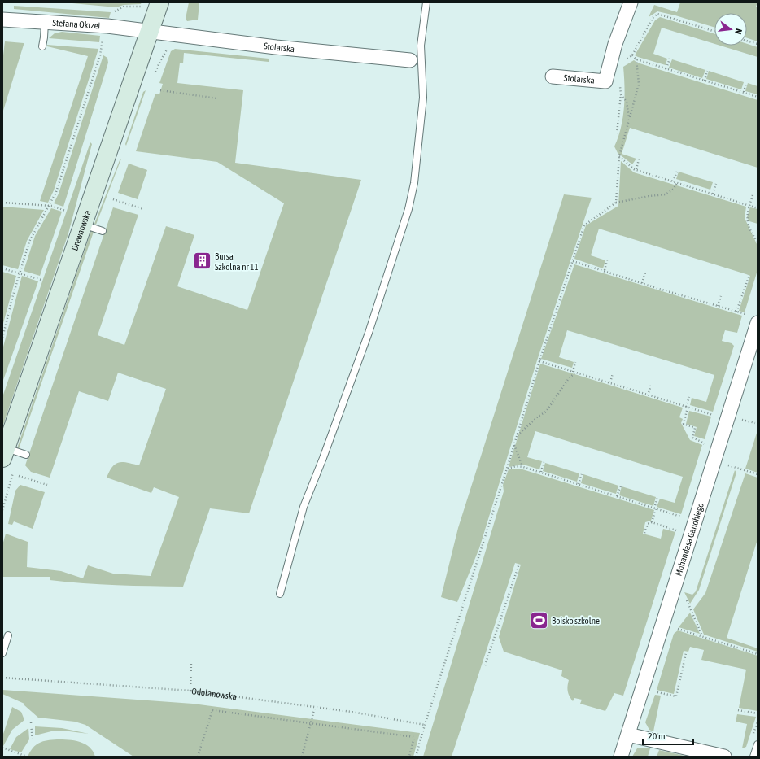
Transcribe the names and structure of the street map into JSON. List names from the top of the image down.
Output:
{
  "streets": {
    "main road": ["Drewnowska"],
    "street": ["Stefana Okrzei", "Stolarska", "Mohandasa Gandhiego"],
    "path": ["Odolanowska"]
  },
  "crossings": [
    ["Stefana Okrzei", "Stolarska"],
    ["Stefana Okrzei", "Drewnowska"],
    ["Stolarska", "Drewnowska"]
  ],
  "places": {
    "building": ["Bursa Szkolna nr 11"],
    "sports": ["Boisko szkolne"]
  },
  "scale_bar": "20 m",
  "north": "right"
}
